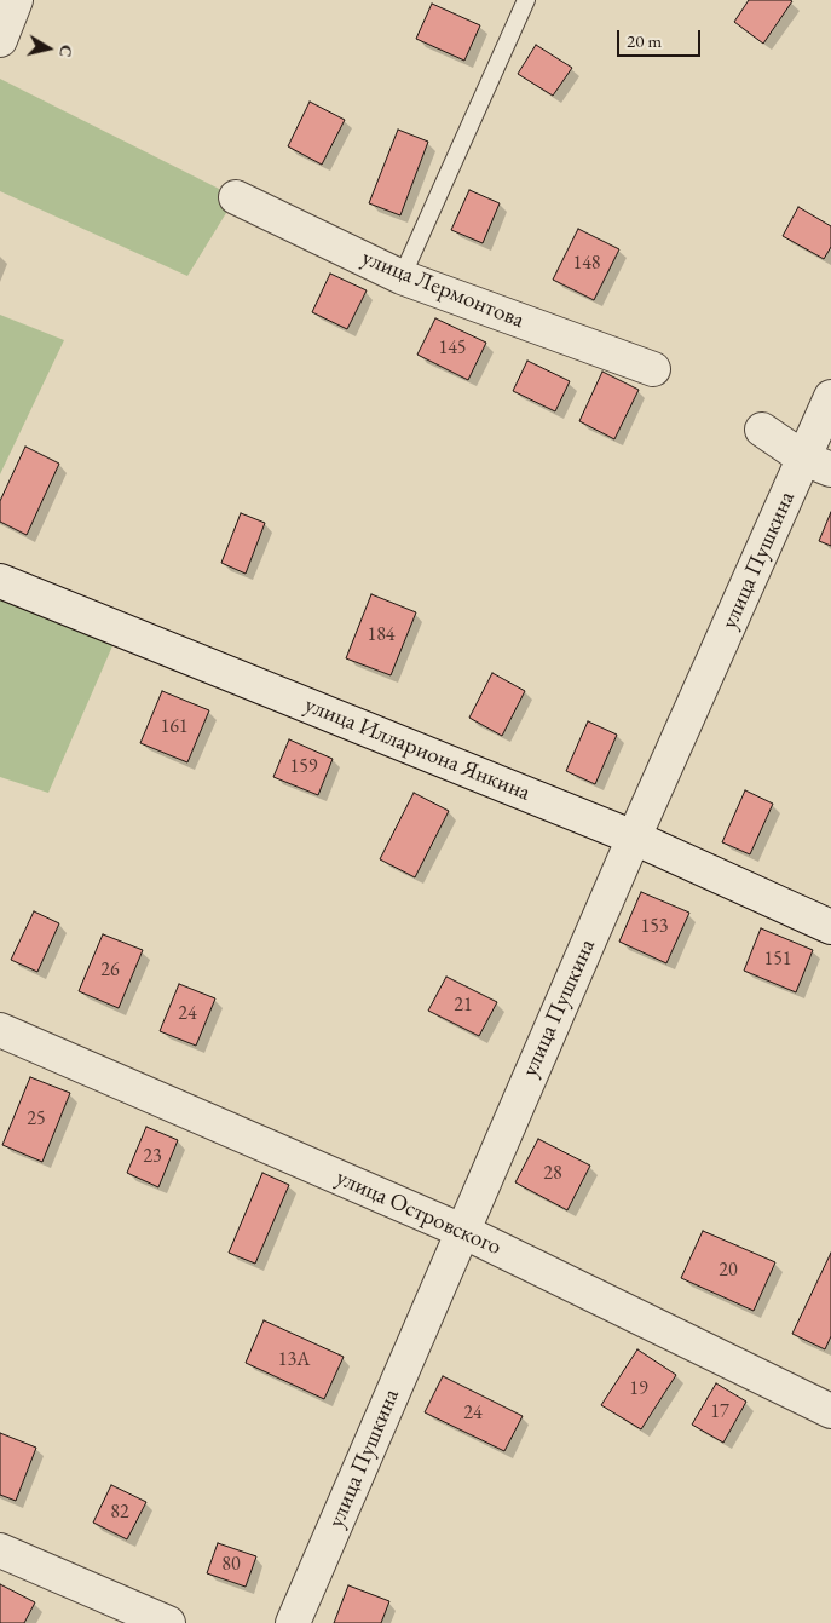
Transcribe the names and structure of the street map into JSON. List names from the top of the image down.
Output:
{
  "streets": {
    "street": [
      "улица Лермонтова",
      "улица Пушкина",
      "улица Иллариона Янкина",
      "улица Островского"
    ]
  },
  "crossings": [
    ["улица Пушкина", "улица Иллариона Янкина"],
    ["улица Пушкина", "улица Островского"]
  ],
  "house_numbers": [
    "148",
    "145",
    "184",
    "161",
    "159",
    "153",
    "151",
    "26",
    "21",
    "24",
    "25",
    "23",
    "28",
    "20",
    "13А",
    "19",
    "17",
    "24",
    "82",
    "80"
  ],
  "scale_bar": "20 m",
  "north": "right"
}
